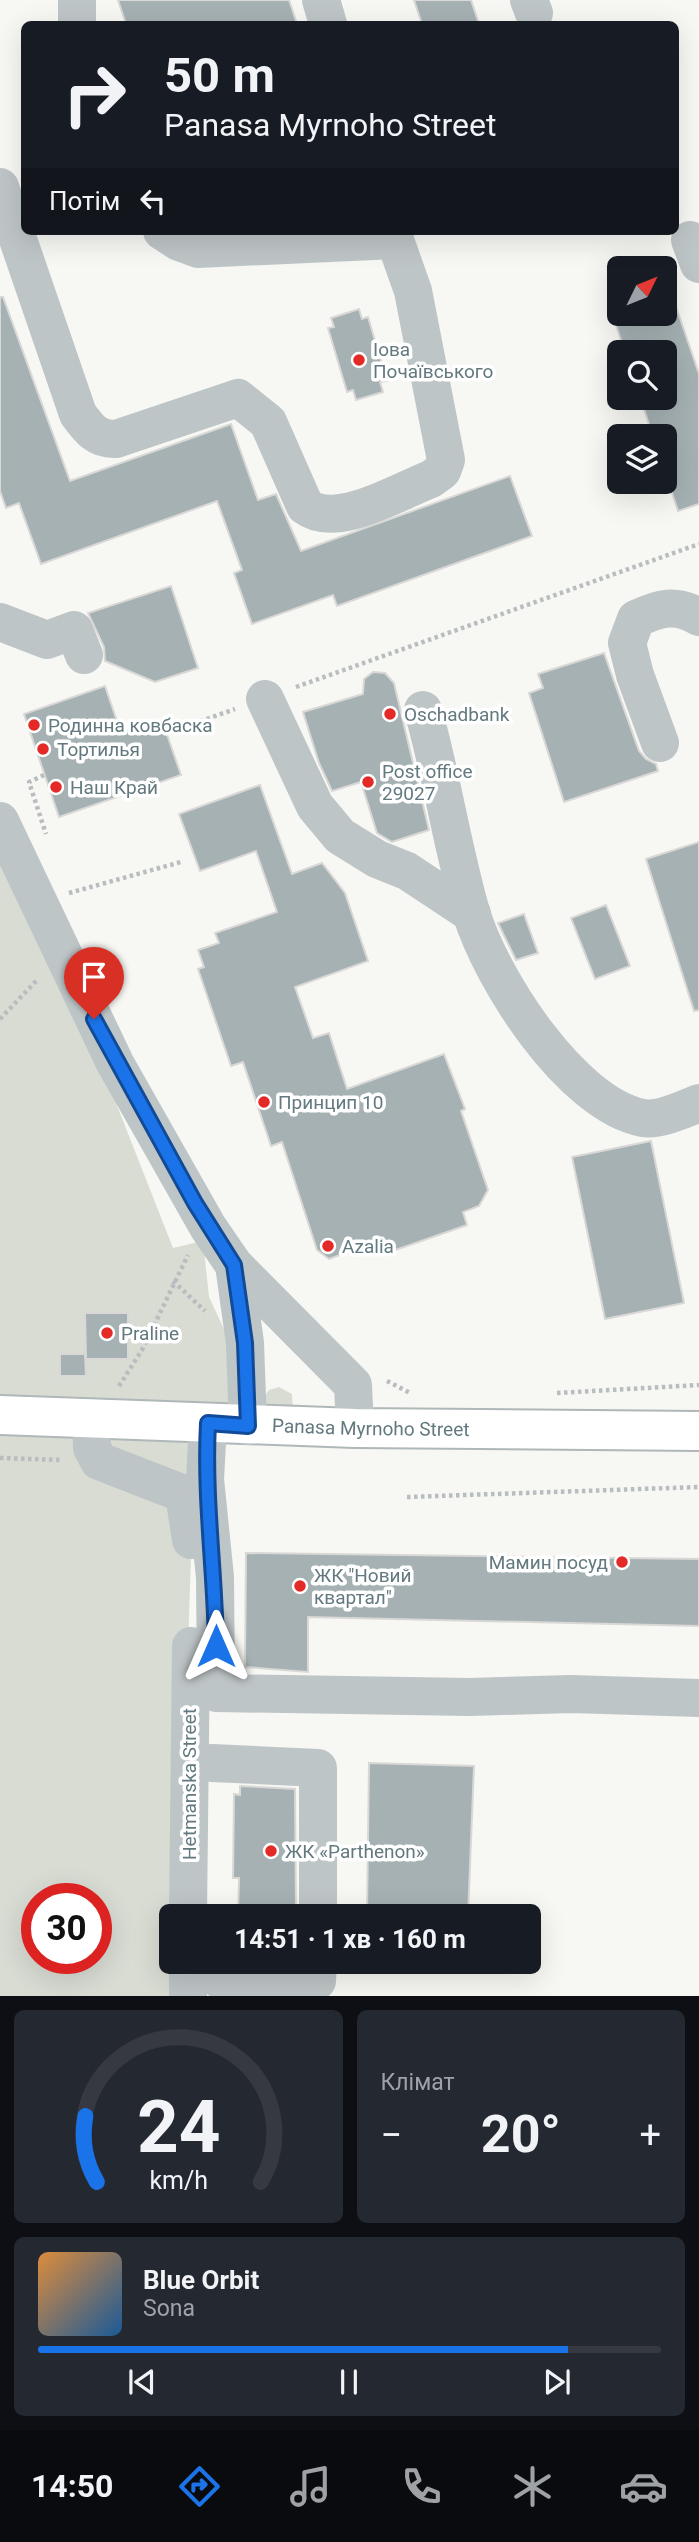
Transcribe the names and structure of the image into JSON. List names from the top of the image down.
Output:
{
  "streets": {
    "main road": ["Panasa Myrnoho Street"],
    "street": ["Hetmanska Street"]
  },
  "places": [
    "Іова Почаївського",
    "Oschadbank",
    "Родинна ковбаска",
    "Тортилья",
    "Post office 29027",
    "Наш Край",
    "Принцип 10",
    "Azalia",
    "Praline",
    "Мамин посуд",
    "ЖК \"Новий квартал\"",
    "ЖК «Parthenon»"
  ],
  "north": "top right",
  "page": {
    "turn": ["50 m", "Panasa Myrnoho Street"],
    "then": "Потім",
    "limit": "30",
    "trip": "14:51 · 1 хв · 160 m",
    "tile": "Клімат",
    "heat": ["−", "20°", "+"],
    "song": ["Blue Orbit", "Sona"],
    "tabs": "14:50",
    "gauge": ["24", "km/h"]
  }
}
